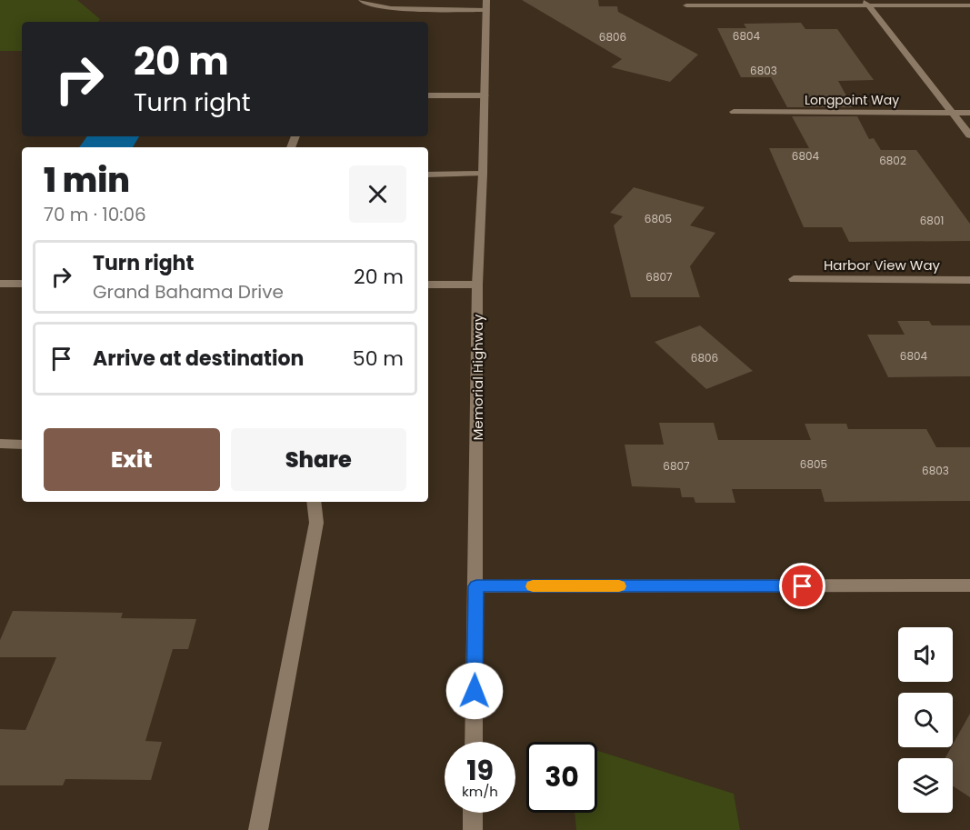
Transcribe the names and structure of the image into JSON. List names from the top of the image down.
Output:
{
  "streets": {
    "street": ["Longpoint Way", "Harbor View Way", "Memorial Highway"]
  },
  "house_numbers": [
    "6804",
    "6806",
    "6803",
    "6804",
    "6802",
    "6805",
    "6801",
    "6807",
    "6804",
    "6806",
    "6805",
    "6807",
    "6803"
  ],
  "page": {
    "turn": ["20 m", "Turn right"],
    "heading": ["1 min", "70 m · 10:06"],
    "list": [
      {
        "name": "Turn right",
        "note": "Grand Bahama Drive",
        "value": "20 m"
      },
      {
        "name": "Arrive at destination",
        "value": "50 m"
      }
    ],
    "buttons": ["Exit", "Share"],
    "speed": "19 km/h",
    "limit": "30"
  }
}
